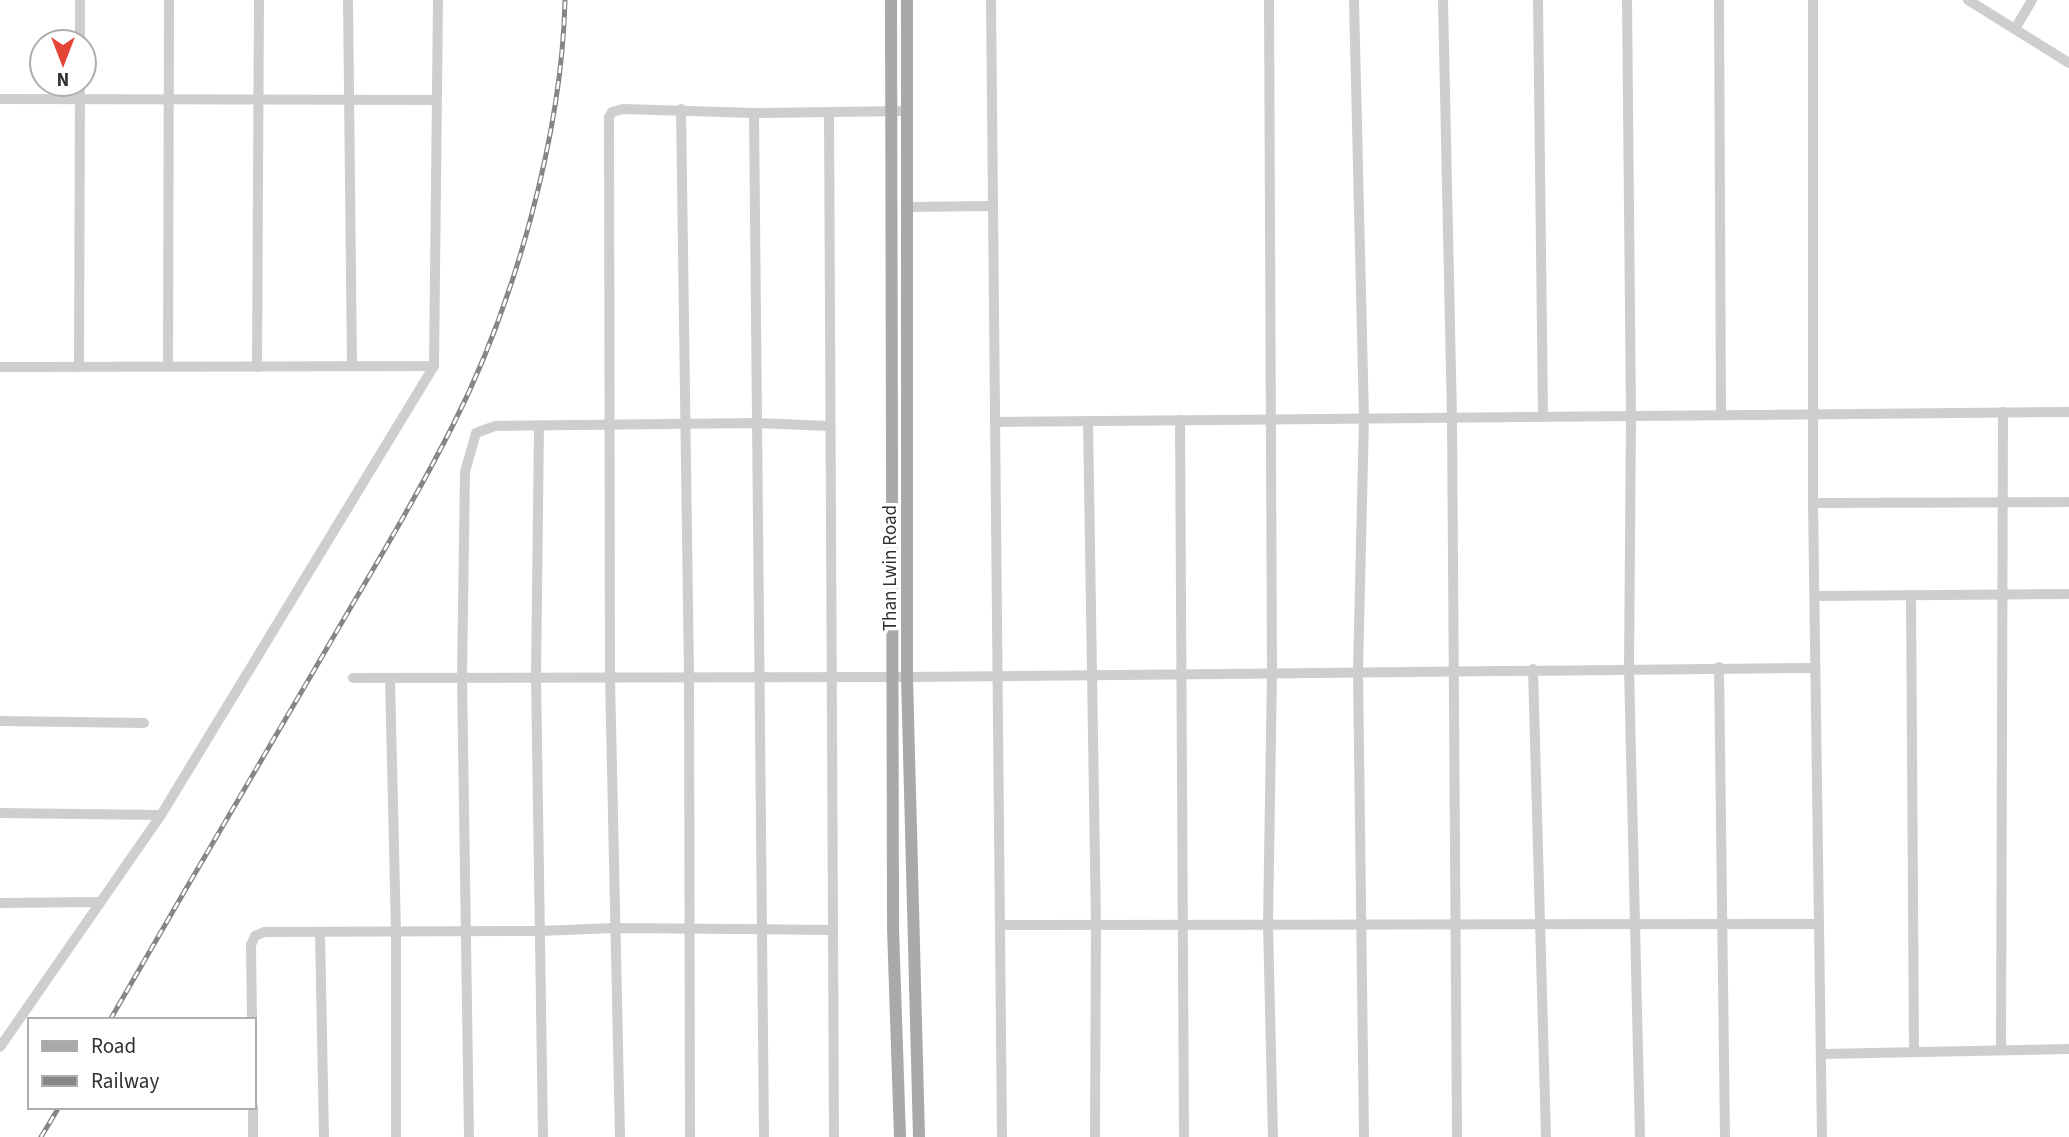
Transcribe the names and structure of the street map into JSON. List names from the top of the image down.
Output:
{
  "streets": {
    "main road": ["Than Lwin Road"]
  },
  "legend": ["Road", "Railway"],
  "north": "bottom"
}
